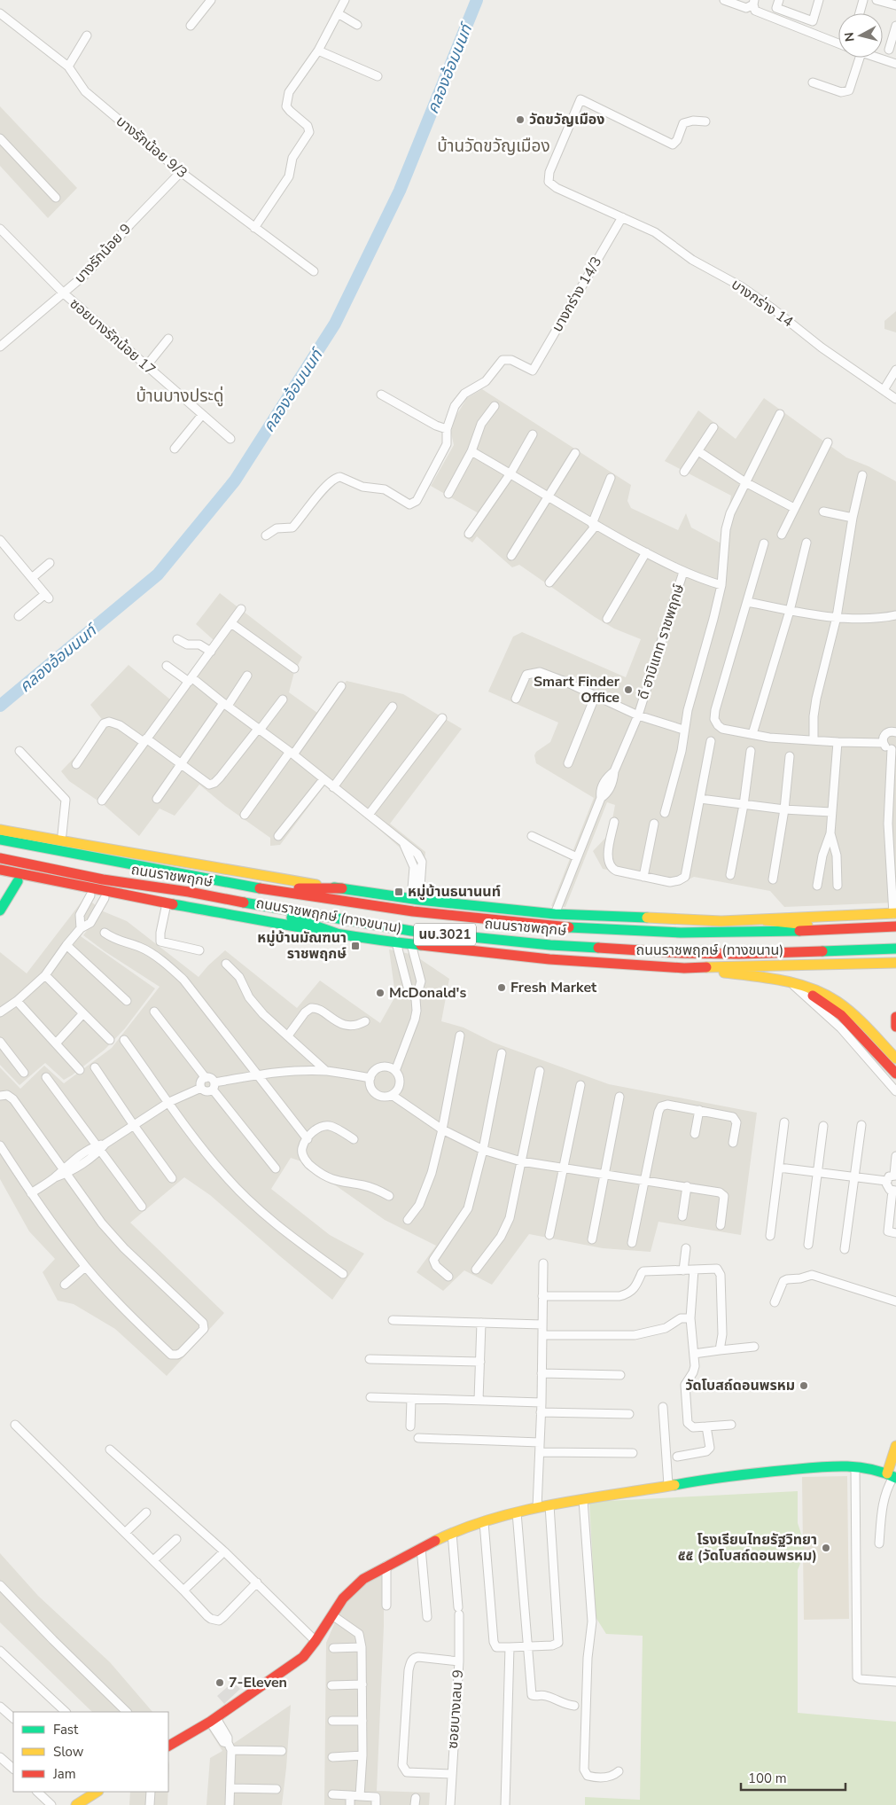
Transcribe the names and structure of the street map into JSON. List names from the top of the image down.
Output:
{
  "streets": {
    "main road": ["ถนนราชพฤกษ์", "ถนนราชพฤกษ์ (ทางขนาน)", "นบ.3021"],
    "street": [
      "บางรักน้อย 9/3",
      "บางรักน้อย 9",
      "บางกร่าง 14/3",
      "บางกร่าง 14",
      "ซอยบางรักน้อย 17",
      "ดี ฮาบิแทท ราชพฤกษ์",
      "ซอยบางเลน 9"
    ]
  },
  "crossings": [
    ["บางรักน้อย 9/3", "บางรักน้อย 9"],
    ["บางรักน้อย 9", "ซอยบางรักน้อย 17"],
    ["บางกร่าง 14/3", "บางกร่าง 14"],
    ["ดี ฮาบิแทท ราชพฤกษ์", "ถนนราชพฤกษ์ (ทางขนาน)"]
  ],
  "districts": ["บ้านวัดขวัญเมือง", "บ้านบางประดู่"],
  "water": ["คลองอ้อมนนท์"],
  "places": {
    "other": [
      "วัดขวัญเมือง",
      "Smart Finder Office",
      "Fresh Market",
      "McDonald's",
      "วัดโบสถ์ดอนพรหม",
      "โรงเรียนไทยรัฐวิทยา ๕๕ (วัดโบสถ์ดอนพรหม)",
      "7-Eleven"
    ],
    "transit": ["หมู่บ้านธนานนท์", "หมู่บ้านมัณฑนา ราชพฤกษ์"]
  },
  "legend": ["Fast", "Slow", "Jam"],
  "scale_bar": "100 m",
  "north": "left"
}
